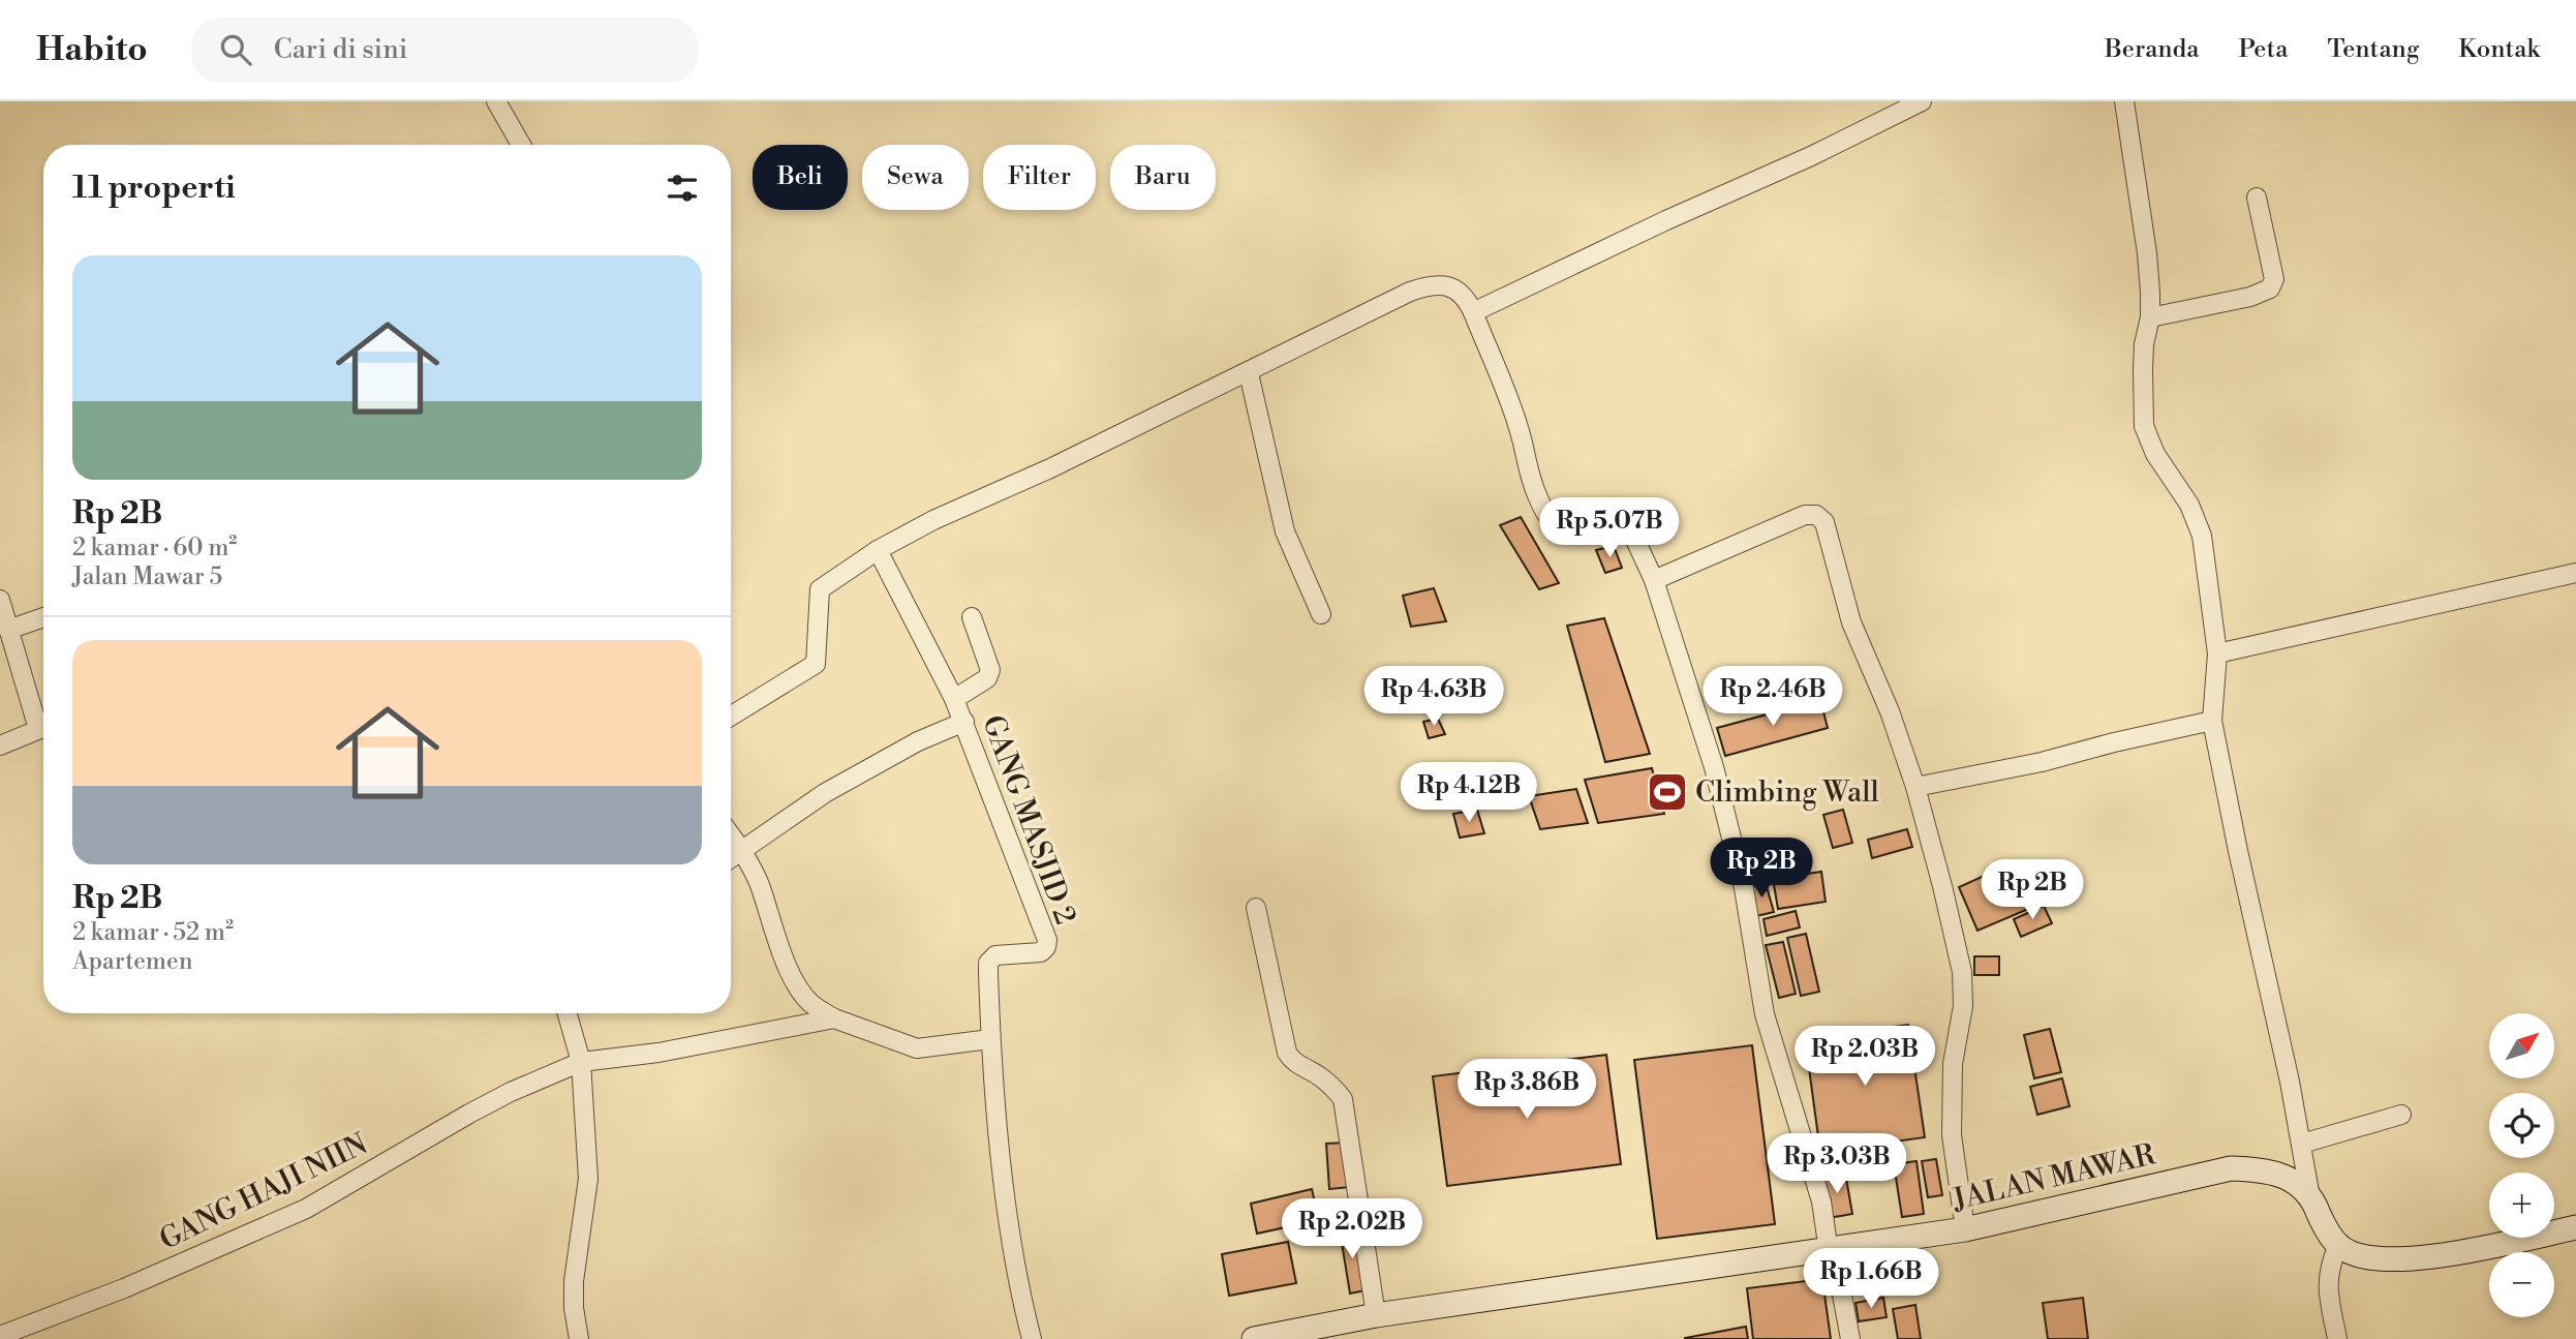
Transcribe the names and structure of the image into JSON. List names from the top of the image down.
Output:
{
  "streets": {
    "street": ["GANG MASJID 2", "JALAN MAWAR", "GANG HAJI NIIN"]
  },
  "places": {
    "sports": ["Climbing Wall"]
  },
  "north": "top right",
  "page": {
    "header": "Habito",
    "search": "Cari di sini",
    "nav": [
      "Beranda",
      "Peta",
      "Tentang",
      "Kontak"
    ],
    "chip": [
      "Beli",
      "Sewa",
      "Filter",
      "Baru"
    ],
    "heading": "11 properti",
    "list": [
      {
        "name": "Rp 2B",
        "note": "2 kamar · 60 m² · Jalan Mawar 5"
      },
      {
        "name": "Rp 2B",
        "note": "2 kamar · 52 m² · Apartemen"
      }
    ],
    "price": [
      "Rp 5.07B",
      "Rp 4.63B",
      "Rp 2.46B",
      "Rp 4.12B",
      "Rp 2B",
      "Rp 2B",
      "Rp 2.03B",
      "Rp 3.86B",
      "Rp 3.03B",
      "Rp 2.02B",
      "Rp 1.66B"
    ],
    "map_buttons": ["+", "−"]
  }
}
